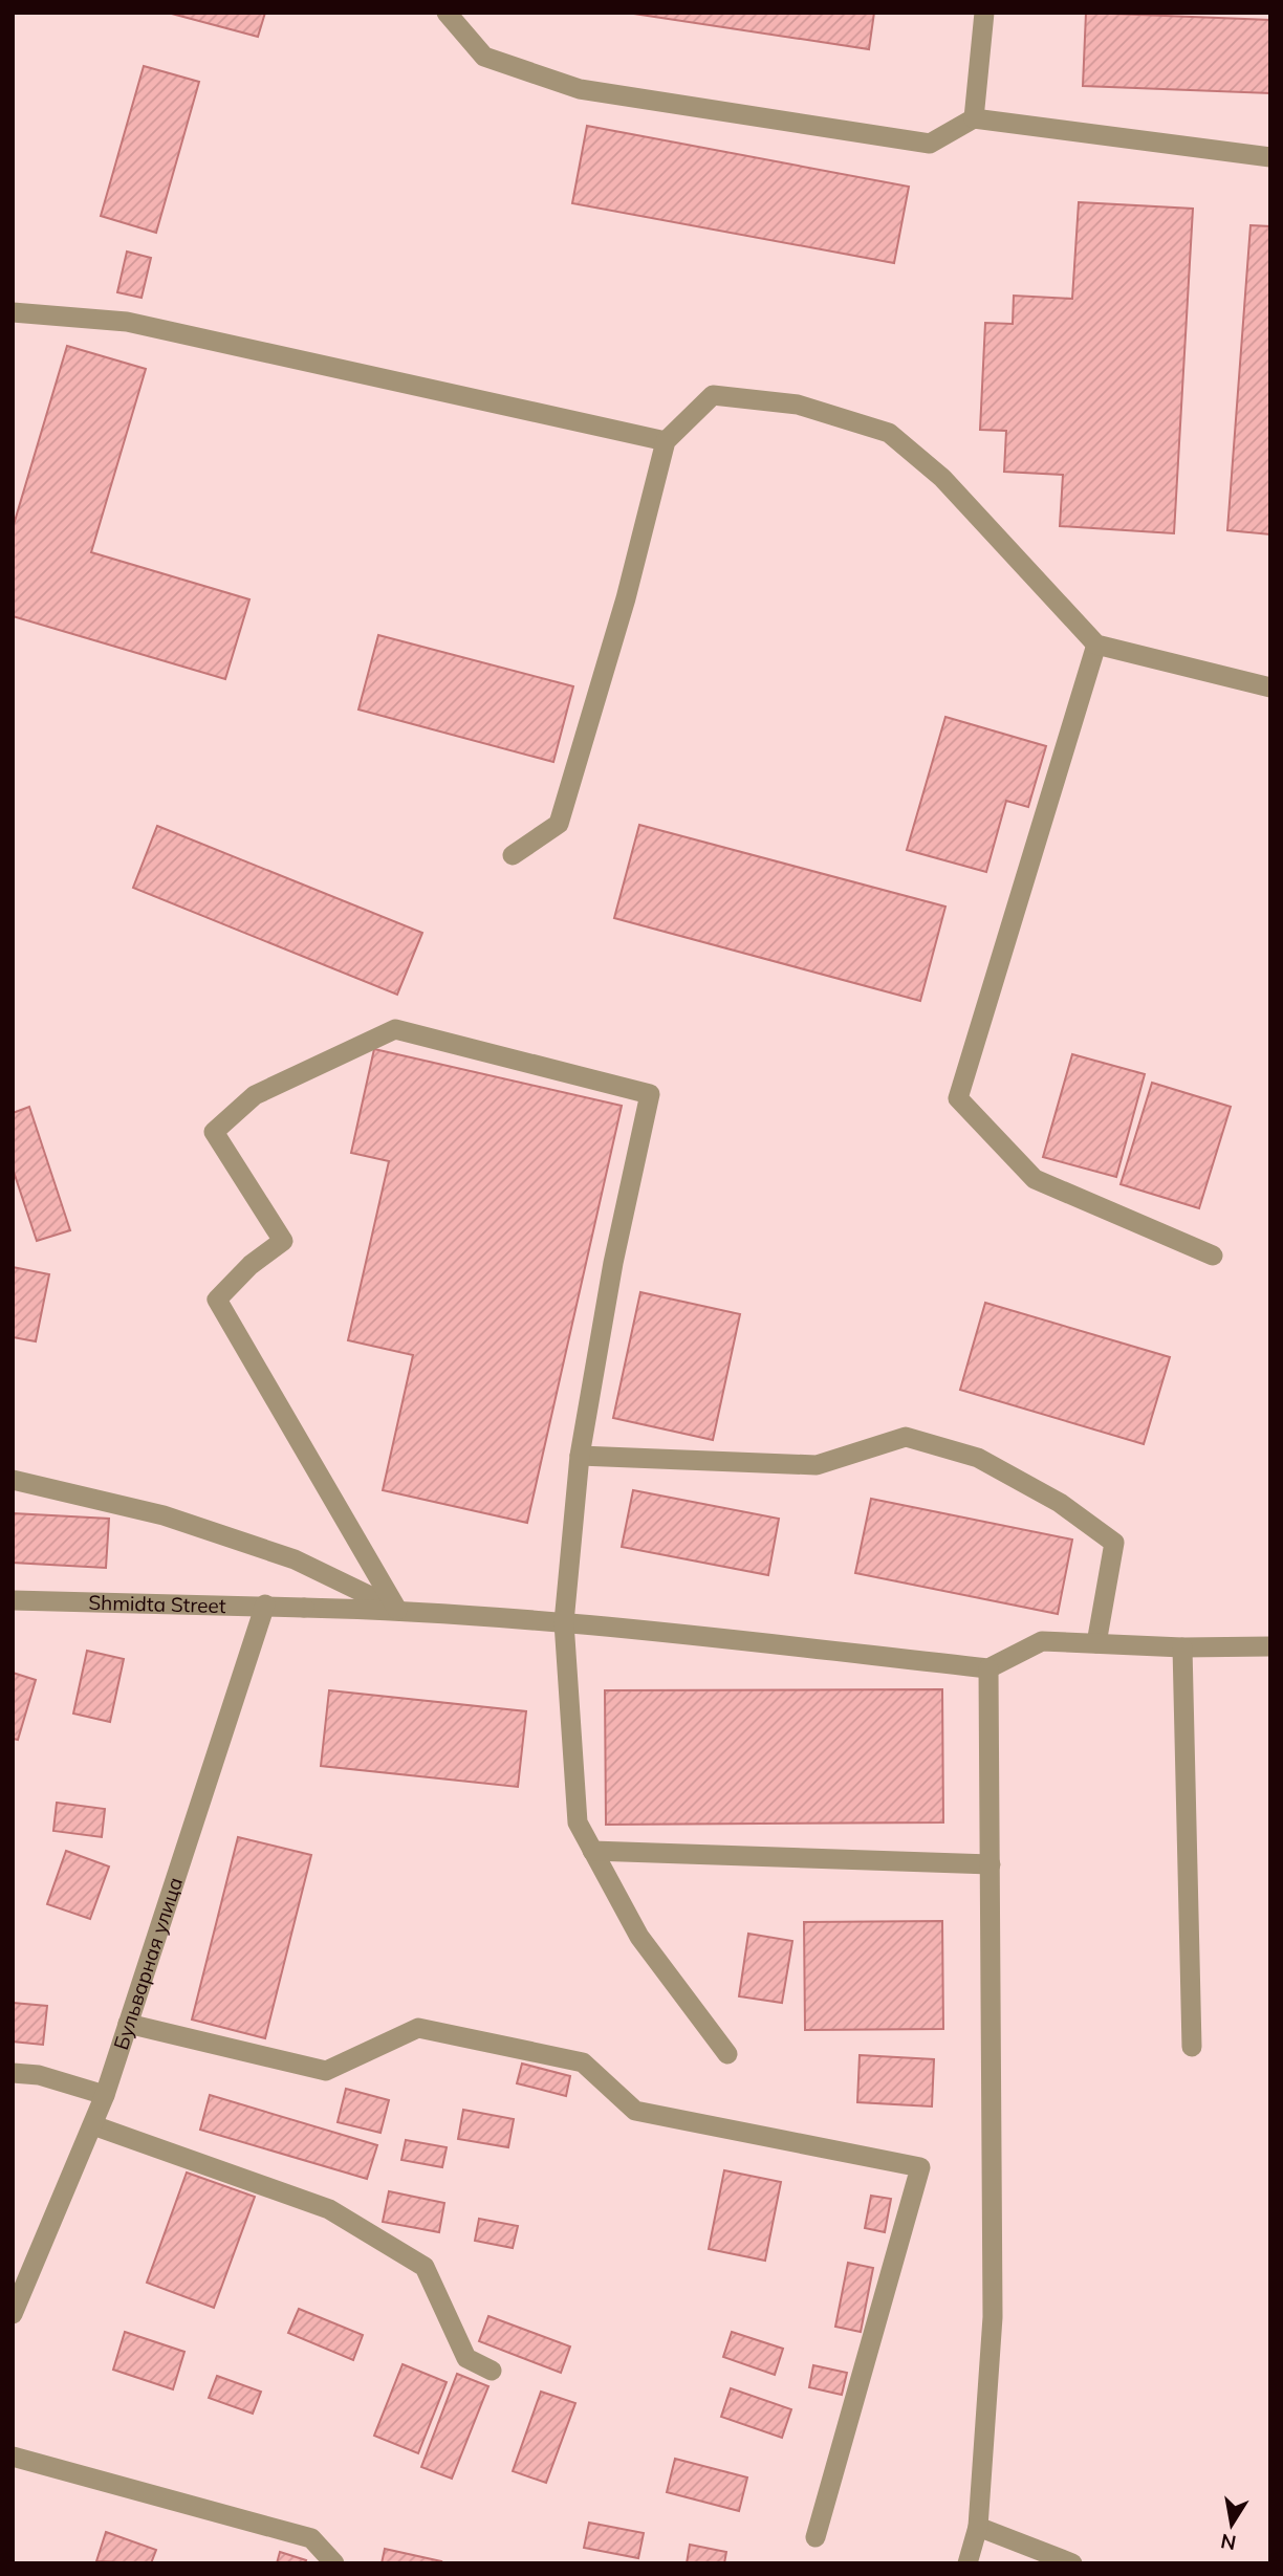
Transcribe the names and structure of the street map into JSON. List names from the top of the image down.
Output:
{
  "streets": {
    "street": ["Shmidta Street", "Бульварная улица"]
  },
  "crossings": [
    ["Shmidta Street", "Бульварная улица"]
  ],
  "north": "bottom"
}
